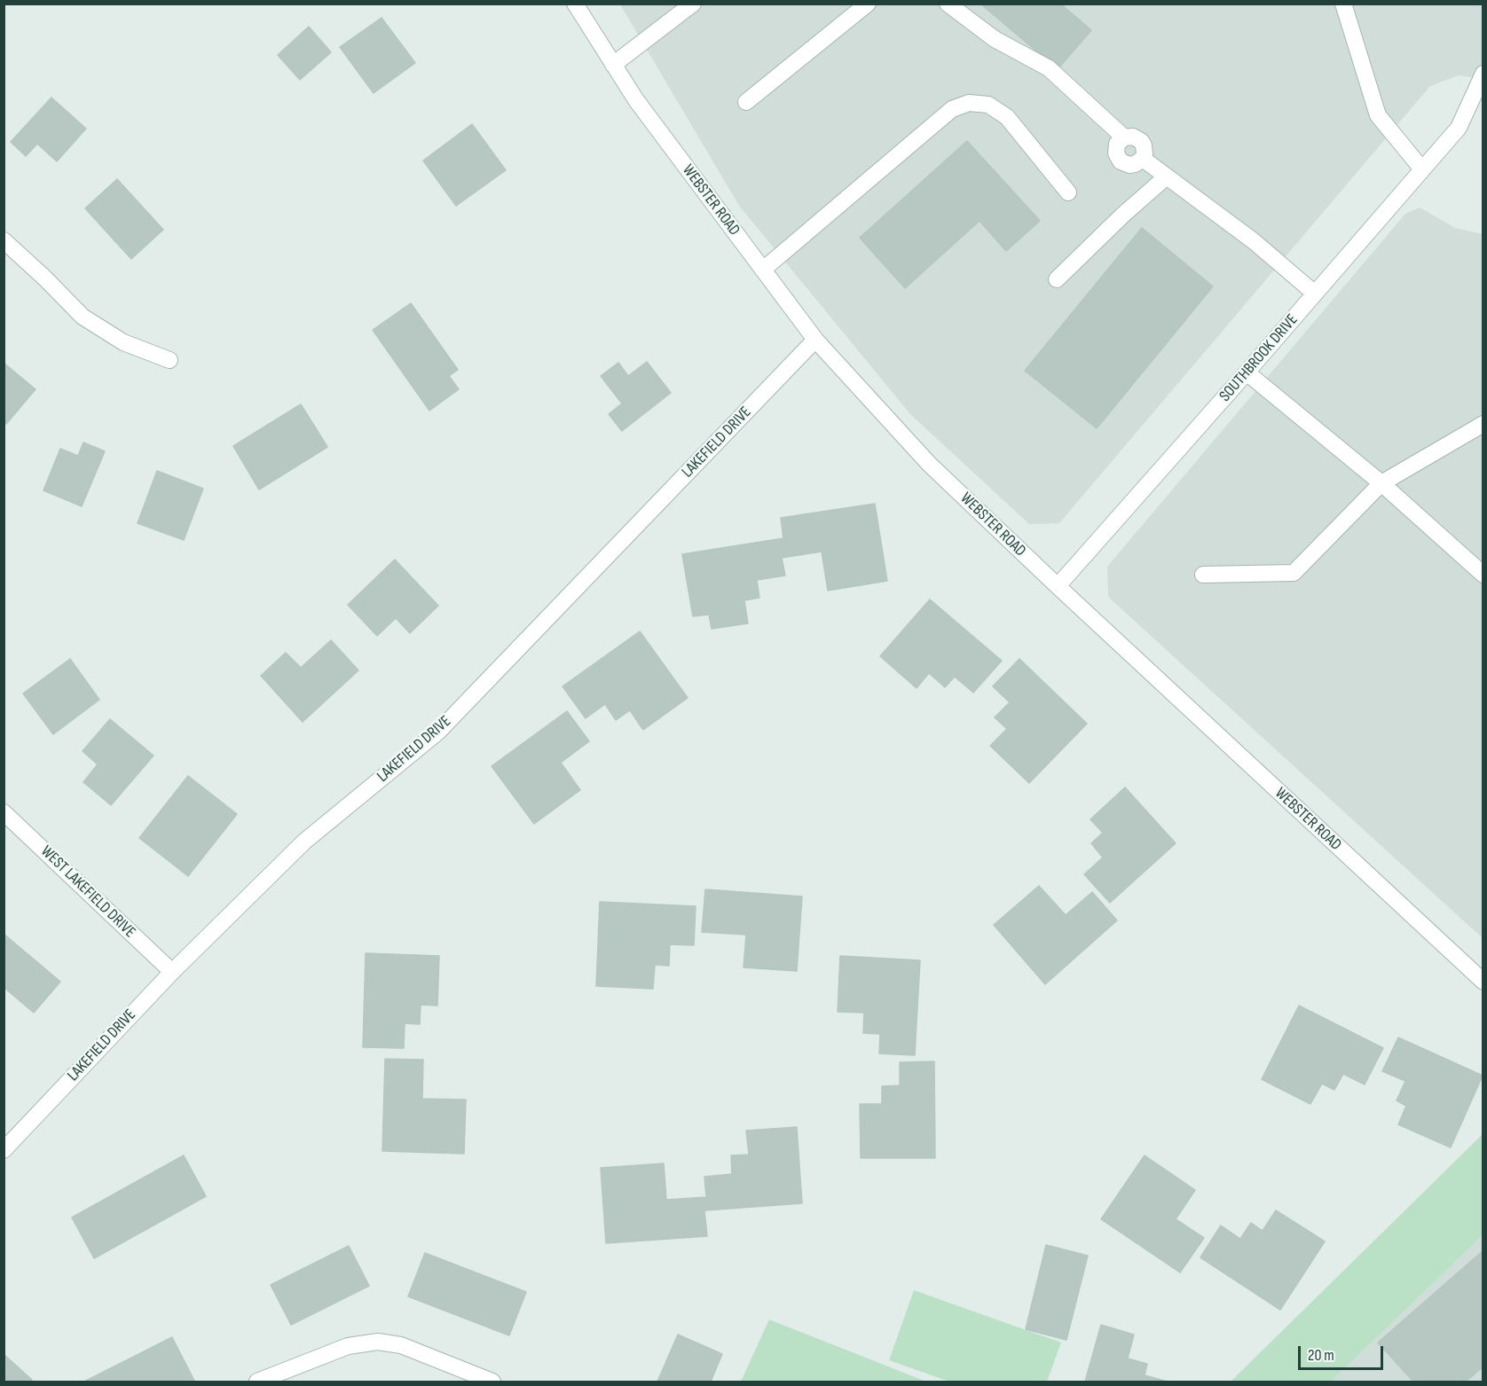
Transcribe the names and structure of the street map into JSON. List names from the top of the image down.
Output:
{
  "streets": {
    "street": [
      "WEBSTER ROAD",
      "SOUTHBROOK DRIVE",
      "LAKEFIELD DRIVE",
      "WEST LAKEFIELD DRIVE"
    ]
  },
  "crossings": [
    ["WEBSTER ROAD", "SOUTHBROOK DRIVE"],
    ["WEBSTER ROAD", "LAKEFIELD DRIVE"],
    ["LAKEFIELD DRIVE", "WEST LAKEFIELD DRIVE"]
  ],
  "scale_bar": "20 m"
}
